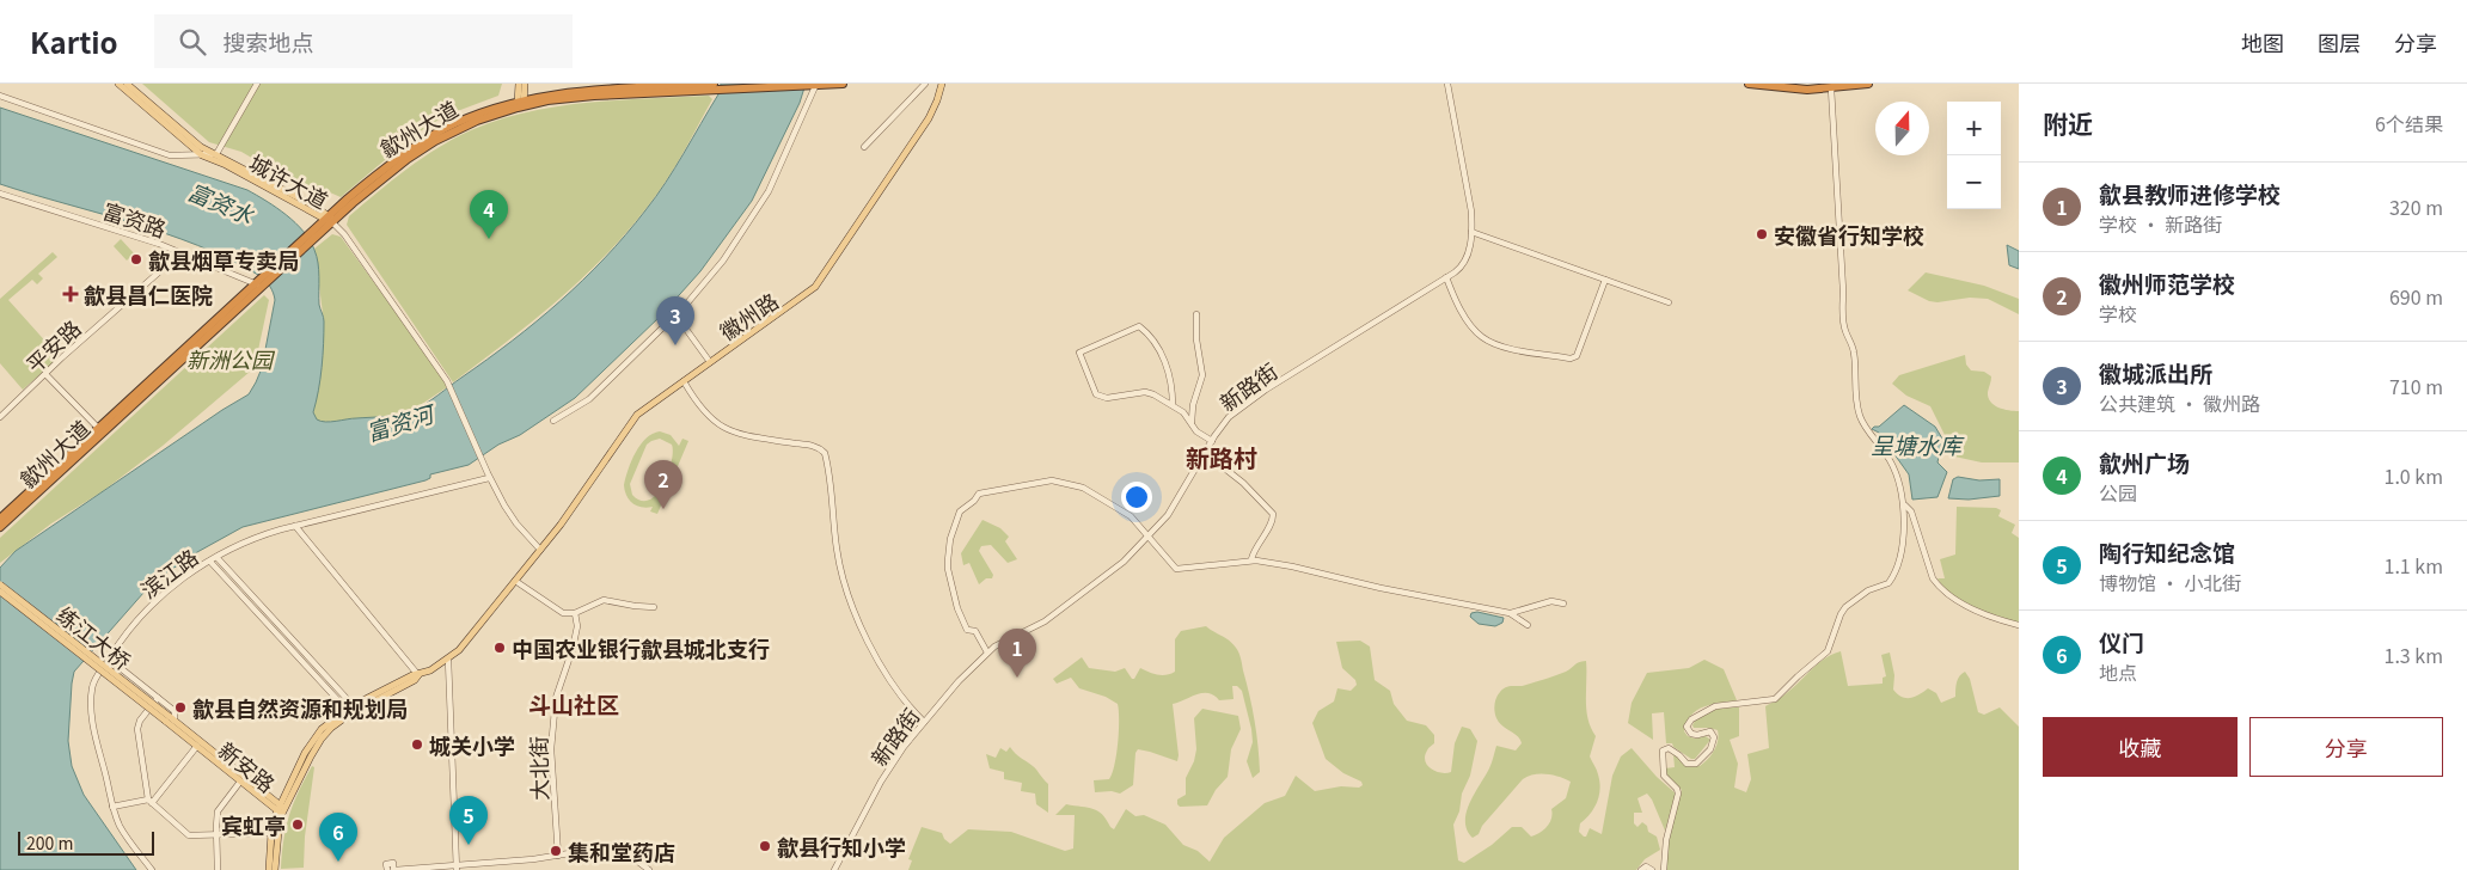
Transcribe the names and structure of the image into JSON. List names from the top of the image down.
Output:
{
  "streets": {
    "highway": ["歙州大道"],
    "main road": [
      "城许大道",
      "徽州路",
      "练江大桥",
      "新安路"
    ],
    "street": [
      "富资路",
      "平安路",
      "新路街",
      "滨江路",
      "大北街"
    ]
  },
  "crossings": [
    ["歙州大道", "城许大道"],
    ["歙州大道", "富资路"],
    ["富资路", "平安路"],
    ["徽州路", "新安路"],
    ["练江大桥", "新安路"]
  ],
  "districts": ["新路村", "斗山社区"],
  "water": ["富资水", "富资河", "呈塘水库"],
  "parks": ["新洲公园"],
  "places": {
    "other": [
      "安徽省行知学校",
      "歙县烟草专卖局",
      "中国农业银行歙县城北支行",
      "歙县自然资源和规划局",
      "城关小学",
      "宾虹亭",
      "歙县行知小学",
      "集和堂药店"
    ],
    "health": ["歙县昌仁医院"]
  },
  "scale_bar": "200 m",
  "north": "top",
  "page": {
    "header": "Kartio",
    "search": "搜索地点",
    "nav": ["地图", "图层", "分享"],
    "heading": ["附近", "6个结果"],
    "map_buttons": ["+", "−"],
    "list": [
      {
        "mark": "1",
        "name": "歙县教师进修学校",
        "note": "学校 · 新路街",
        "value": "320 m"
      },
      {
        "mark": "2",
        "name": "徽州师范学校",
        "note": "学校",
        "value": "690 m"
      },
      {
        "mark": "3",
        "name": "徽城派出所",
        "note": "公共建筑 · 徽州路",
        "value": "710 m"
      },
      {
        "mark": "4",
        "name": "歙州广场",
        "note": "公园",
        "value": "1.0 km"
      },
      {
        "mark": "5",
        "name": "陶行知纪念馆",
        "note": "博物馆 · 小北街",
        "value": "1.1 km"
      },
      {
        "mark": "6",
        "name": "仪门",
        "note": "地点",
        "value": "1.3 km"
      }
    ],
    "pins": [
      "4",
      "3",
      "2",
      "1",
      "5",
      "6"
    ],
    "buttons": ["收藏", "分享"],
    "scale": "200 m"
  }
}
